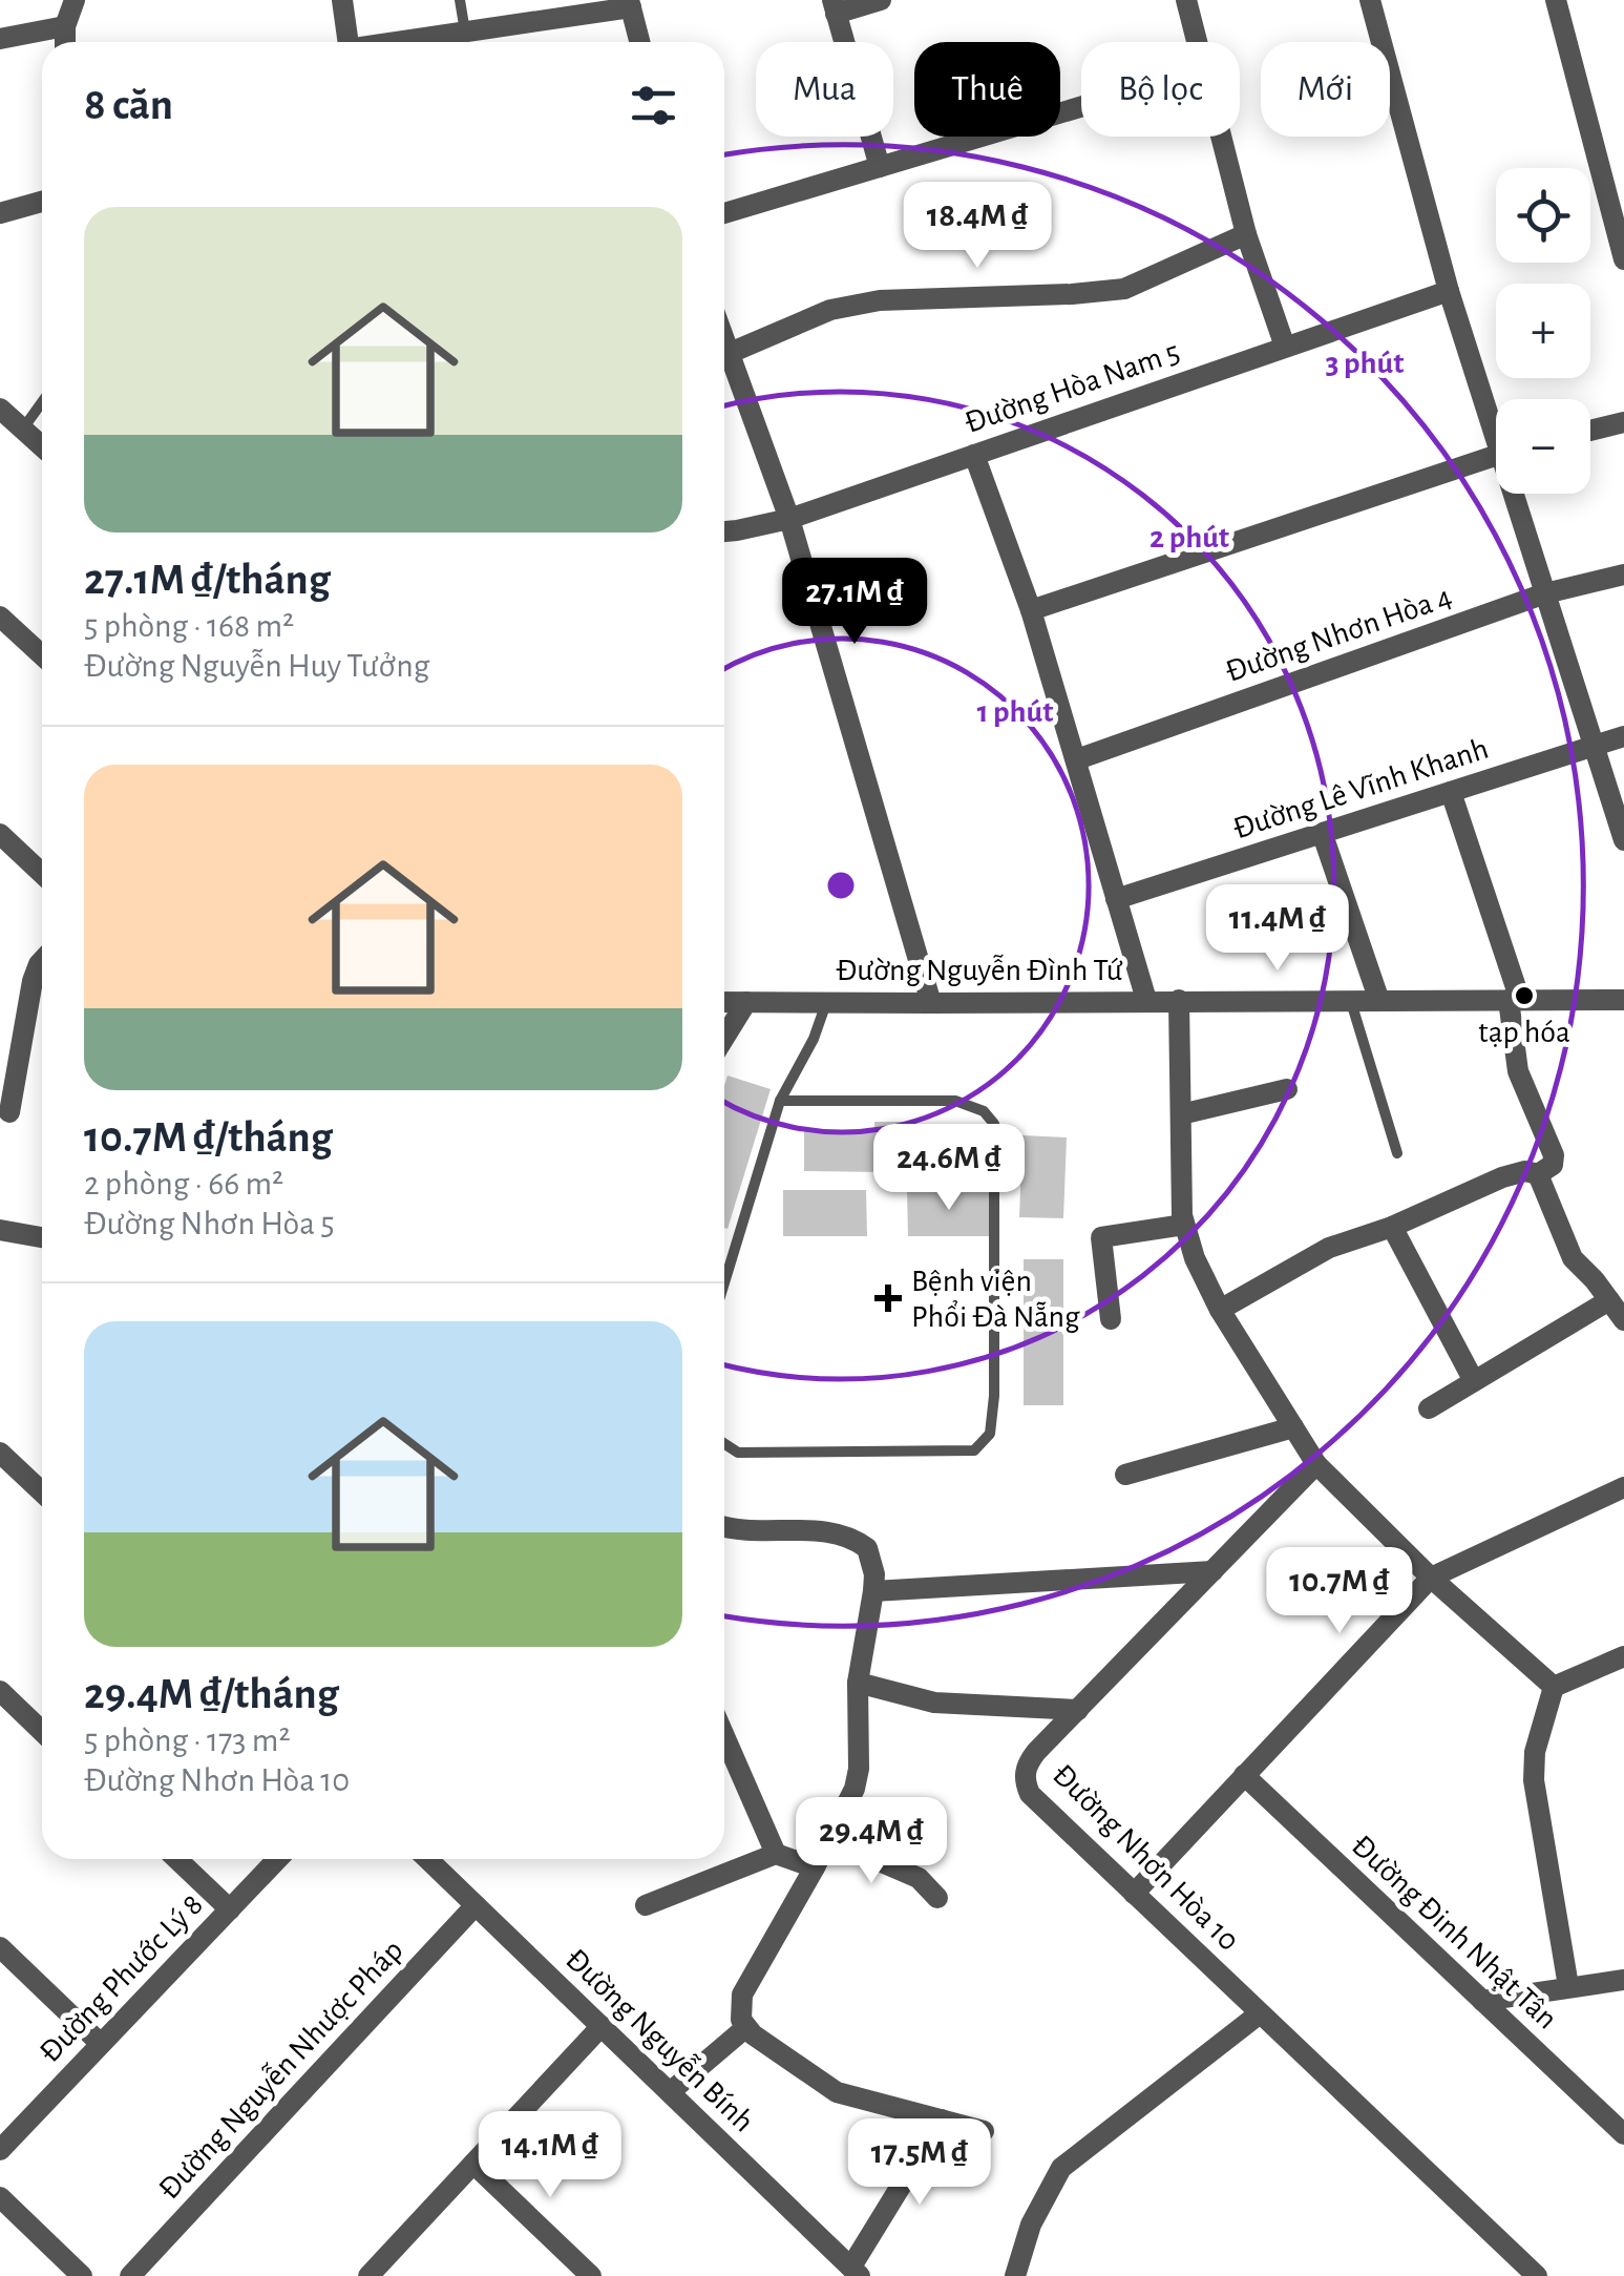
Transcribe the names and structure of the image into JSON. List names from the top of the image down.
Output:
{
  "streets": {
    "street": [
      "Đường Hòa Nam 5",
      "Đường Nhơn Hòa 4",
      "Đường Lê Vĩnh Khanh",
      "Đường Nguyễn Đình Tứ",
      "Đường Nhơn Hòa 10",
      "Đường Đinh Nhật Tân",
      "Đường Phước Lý 8",
      "Đường Nguyễn Bính",
      "Đường Nguyễn Nhược Pháp"
    ]
  },
  "crossings": [
    ["Đường Nguyễn Bính", "Đường Nguyễn Nhược Pháp"]
  ],
  "places": {
    "other": ["tạp hóa"],
    "health": ["Bệnh viện Phổi Đà Nẵng"]
  },
  "page": {
    "chip": [
      "Mua",
      "Thuê",
      "Bộ lọc",
      "Mới"
    ],
    "heading": "8 căn",
    "map_buttons": ["+", "−"],
    "list": [
      {
        "name": "27.1M ₫/tháng",
        "note": "5 phòng · 168 m² · Đường Nguyễn Huy Tưởng"
      },
      {
        "name": "10.7M ₫/tháng",
        "note": "2 phòng · 66 m² · Đường Nhơn Hòa 5"
      },
      {
        "name": "29.4M ₫/tháng",
        "note": "5 phòng · 173 m² · Đường Nhơn Hòa 10"
      }
    ],
    "price": [
      "18.4M ₫",
      "27.1M ₫",
      "11.4M ₫",
      "24.6M ₫",
      "10.7M ₫",
      "29.4M ₫",
      "14.1M ₫",
      "17.5M ₫"
    ]
  },
  "rings": ["3 phút", "2 phút", "1 phút"]
}
